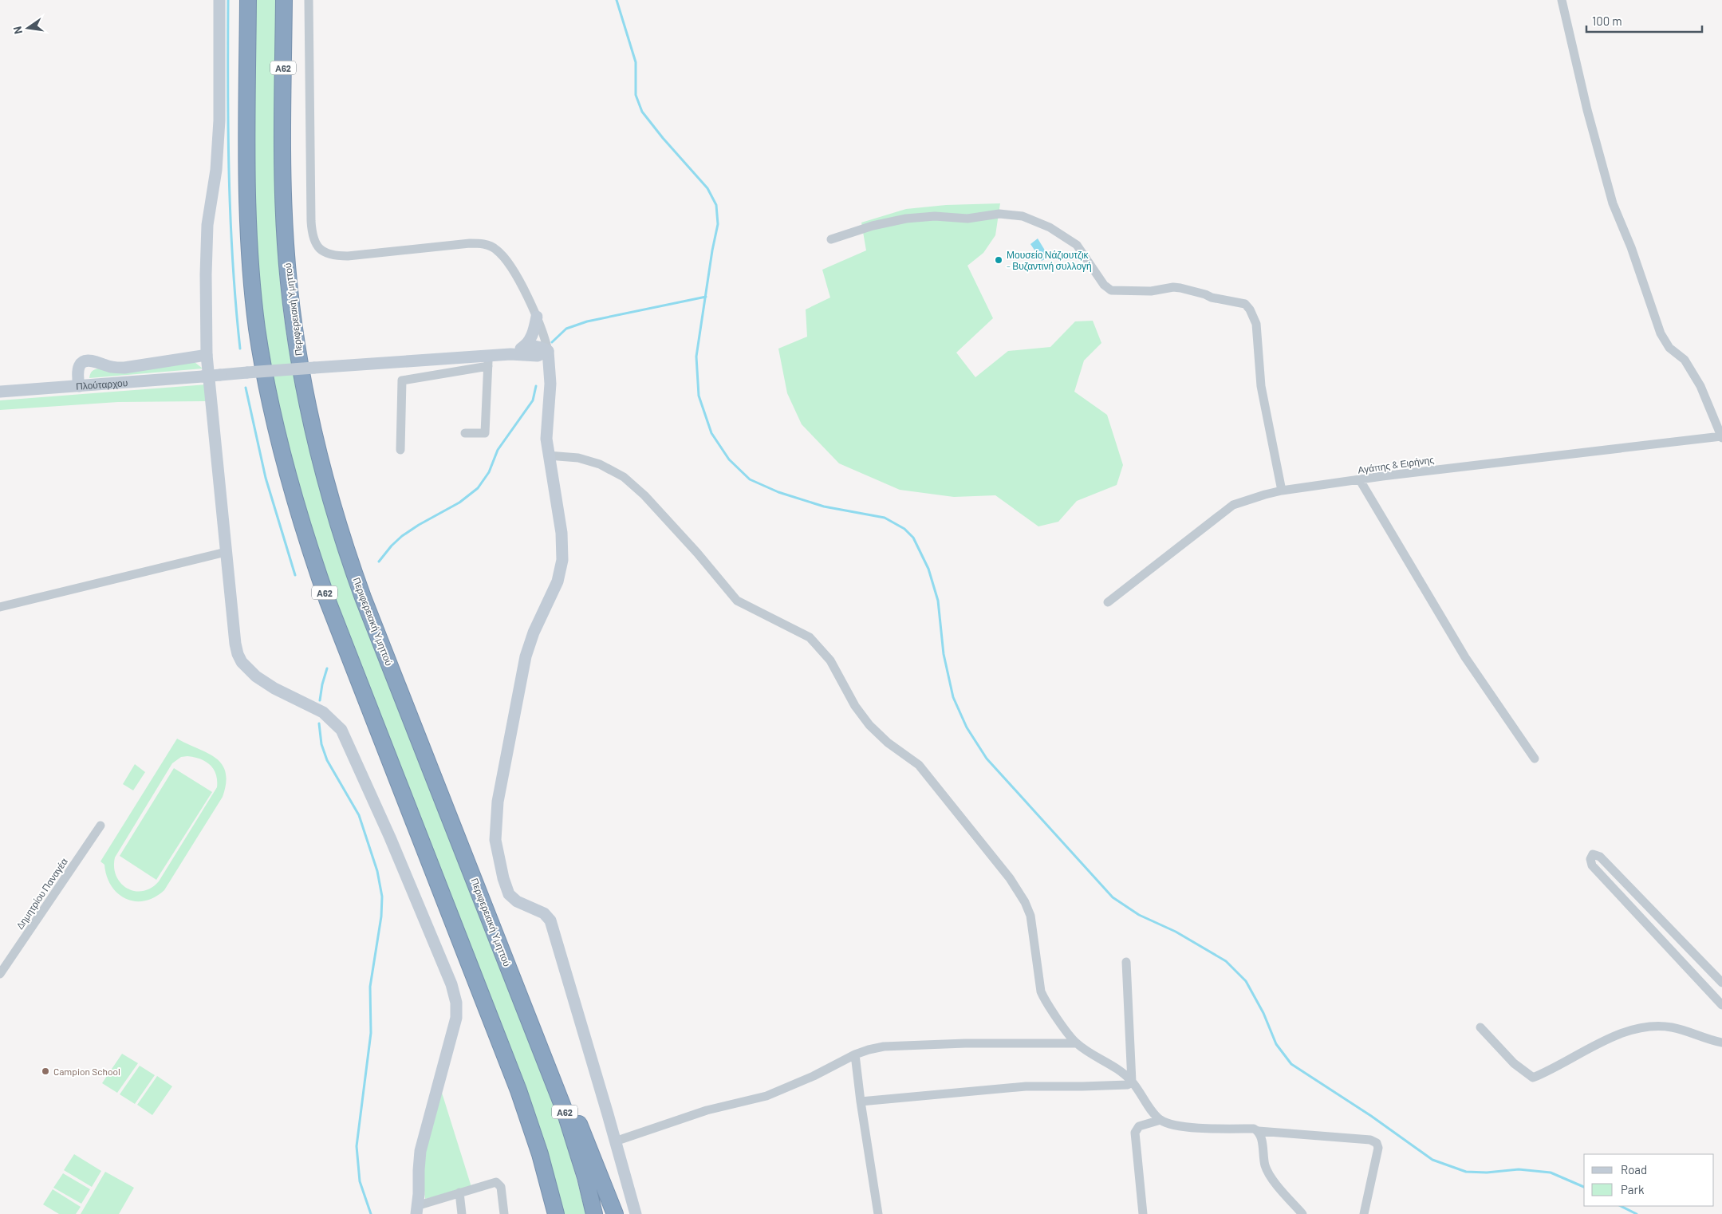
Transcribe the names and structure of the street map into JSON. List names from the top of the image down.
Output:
{
  "streets": {
    "highway": ["Α62", "Περιφερειακή Υμηττού"],
    "street": ["Πλούταρχου", "Αγάπης & Ειρήνης", "Δημητρίου Παναγέα"]
  },
  "places": ["Μουσείο Νάζιουτζικ - Βυζαντινή συλλογή", "Campion School"],
  "legend": ["Road", "Park"],
  "scale_bar": "100 m",
  "north": "left"
}
